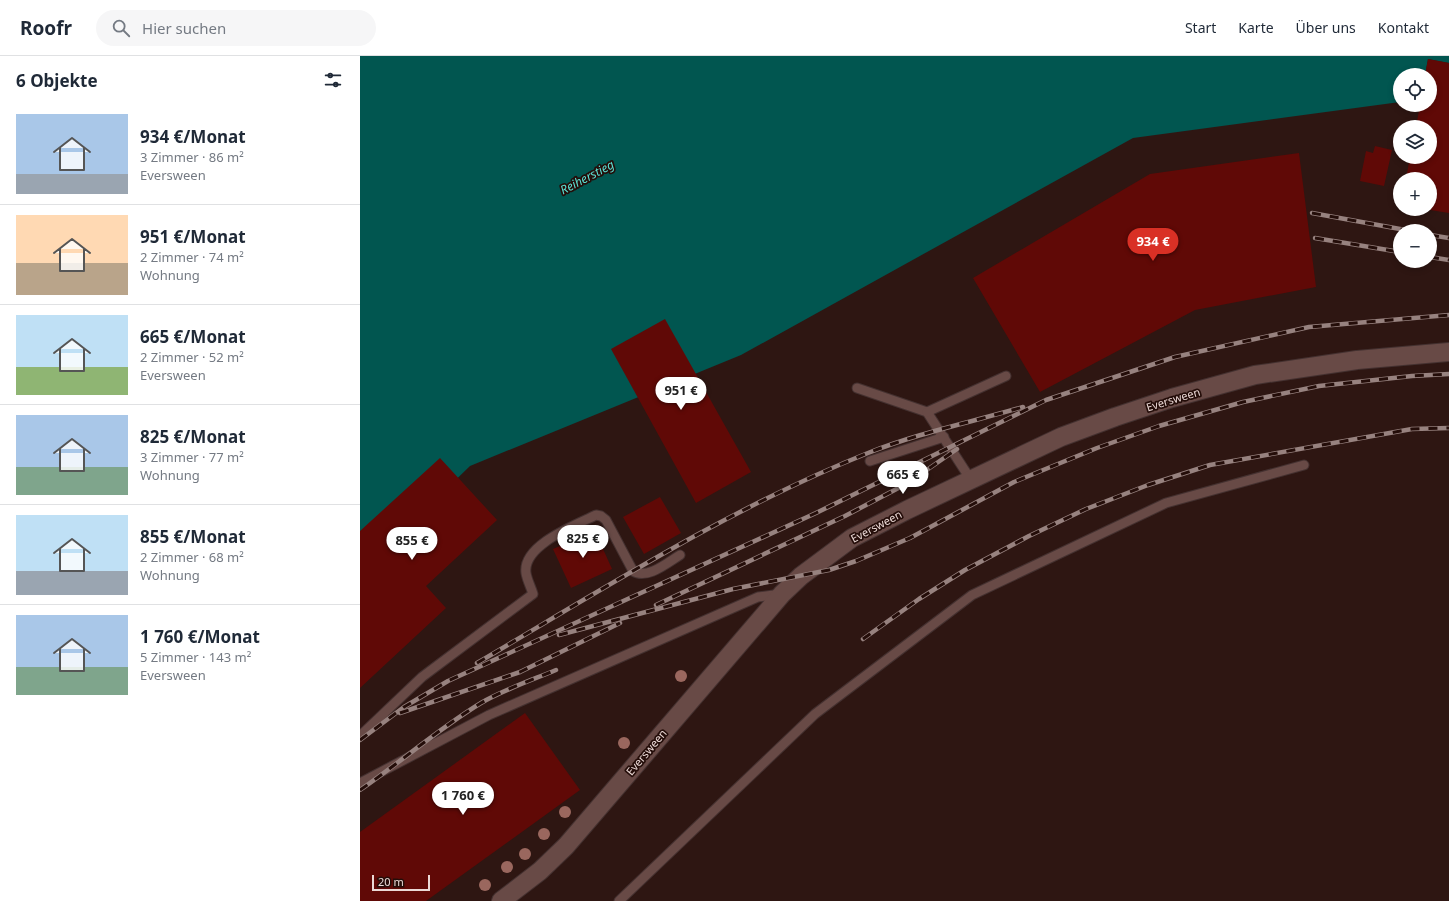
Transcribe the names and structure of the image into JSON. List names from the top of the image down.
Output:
{
  "streets": {
    "street": ["Eversween"]
  },
  "water": ["Reiherstieg"],
  "scale_bar": "20 m",
  "page": {
    "header": "Roofr",
    "search": "Hier suchen",
    "nav": [
      "Start",
      "Karte",
      "Über uns",
      "Kontakt"
    ],
    "heading": "6 Objekte",
    "map_buttons": ["+", "−"],
    "list": [
      {
        "name": "934 €/Monat",
        "note": "3 Zimmer · 86 m² · Eversween"
      },
      {
        "name": "951 €/Monat",
        "note": "2 Zimmer · 74 m² · Wohnung"
      },
      {
        "name": "665 €/Monat",
        "note": "2 Zimmer · 52 m² · Eversween"
      },
      {
        "name": "825 €/Monat",
        "note": "3 Zimmer · 77 m² · Wohnung"
      },
      {
        "name": "855 €/Monat",
        "note": "2 Zimmer · 68 m² · Wohnung"
      },
      {
        "name": "1 760 €/Monat",
        "note": "5 Zimmer · 143 m² · Eversween"
      }
    ],
    "price": [
      "934 €",
      "951 €",
      "665 €",
      "825 €",
      "855 €",
      "1 760 €"
    ],
    "scale": "20 m"
  }
}
